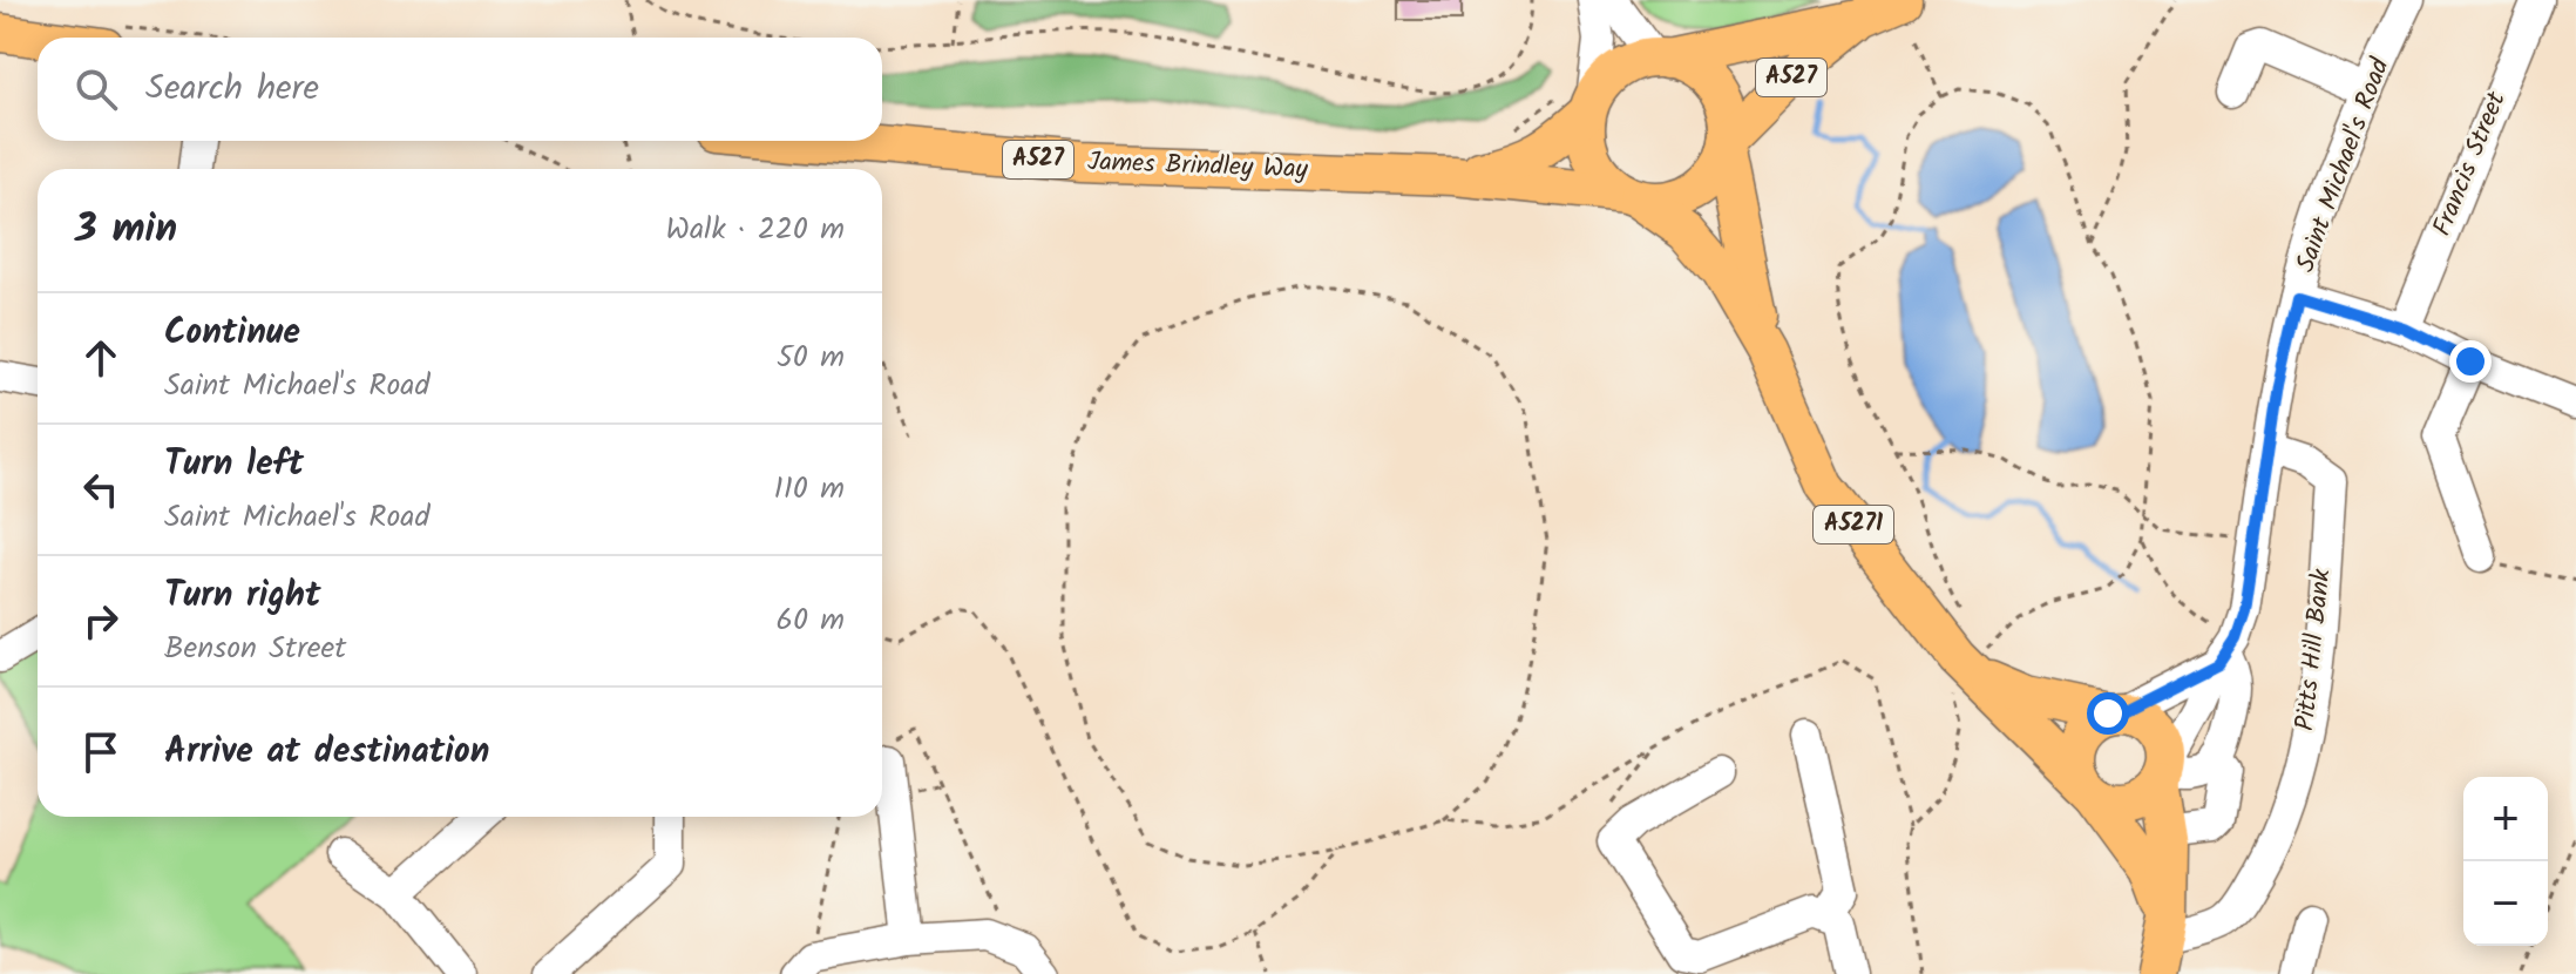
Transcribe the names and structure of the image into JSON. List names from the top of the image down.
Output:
{
  "streets": {
    "main road": ["A527", "James Brindley Way", "A5271"],
    "street": ["Francis Street", "Saint Michael's Road", "Pitts Hill Bank"]
  },
  "crossings": [
    ["A527", "James Brindley Way"],
    ["A527", "A5271"],
    ["Saint Michael's Road", "A5271"],
    ["Saint Michael's Road", "Pitts Hill Bank"],
    ["James Brindley Way", "A5271"],
    ["A5271", "Pitts Hill Bank"]
  ],
  "page": {
    "search": "Search here",
    "heading": ["3 min", "Walk · 220 m"],
    "list": [
      ["Continue", "Saint Michael's Road", "50 m"],
      ["Turn left", "Saint Michael's Road", "110 m"],
      ["Turn right", "Benson Street", "60 m"],
      "Arrive at destination"
    ],
    "map_buttons": ["+", "−"]
  }
}
